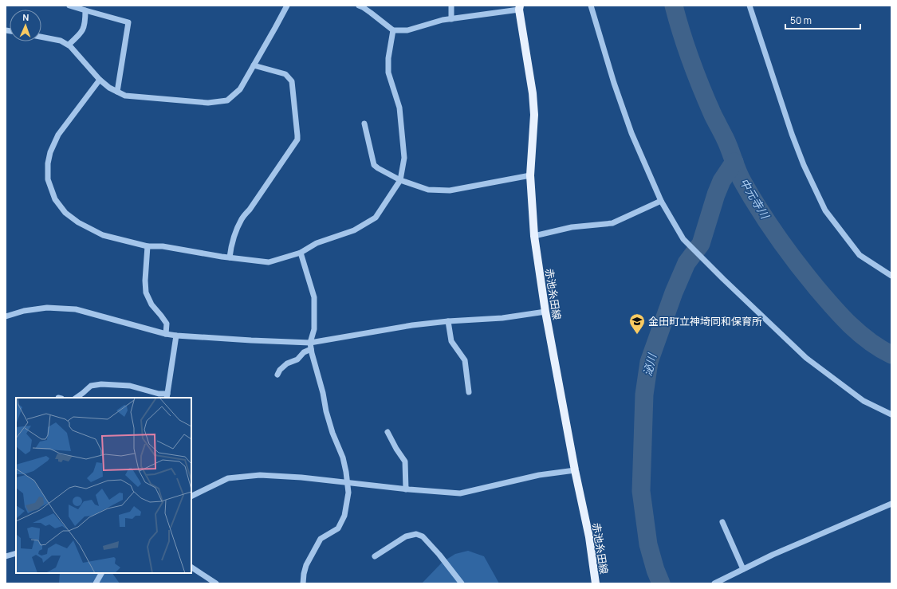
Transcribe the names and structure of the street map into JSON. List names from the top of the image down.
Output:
{
  "streets": {
    "main road": ["赤池糸田線"]
  },
  "water": ["中元寺川", "泌川"],
  "places": {
    "school or university": ["金田町立神埼同和保育所"]
  },
  "scale_bar": "50 m",
  "north": "top"
}
